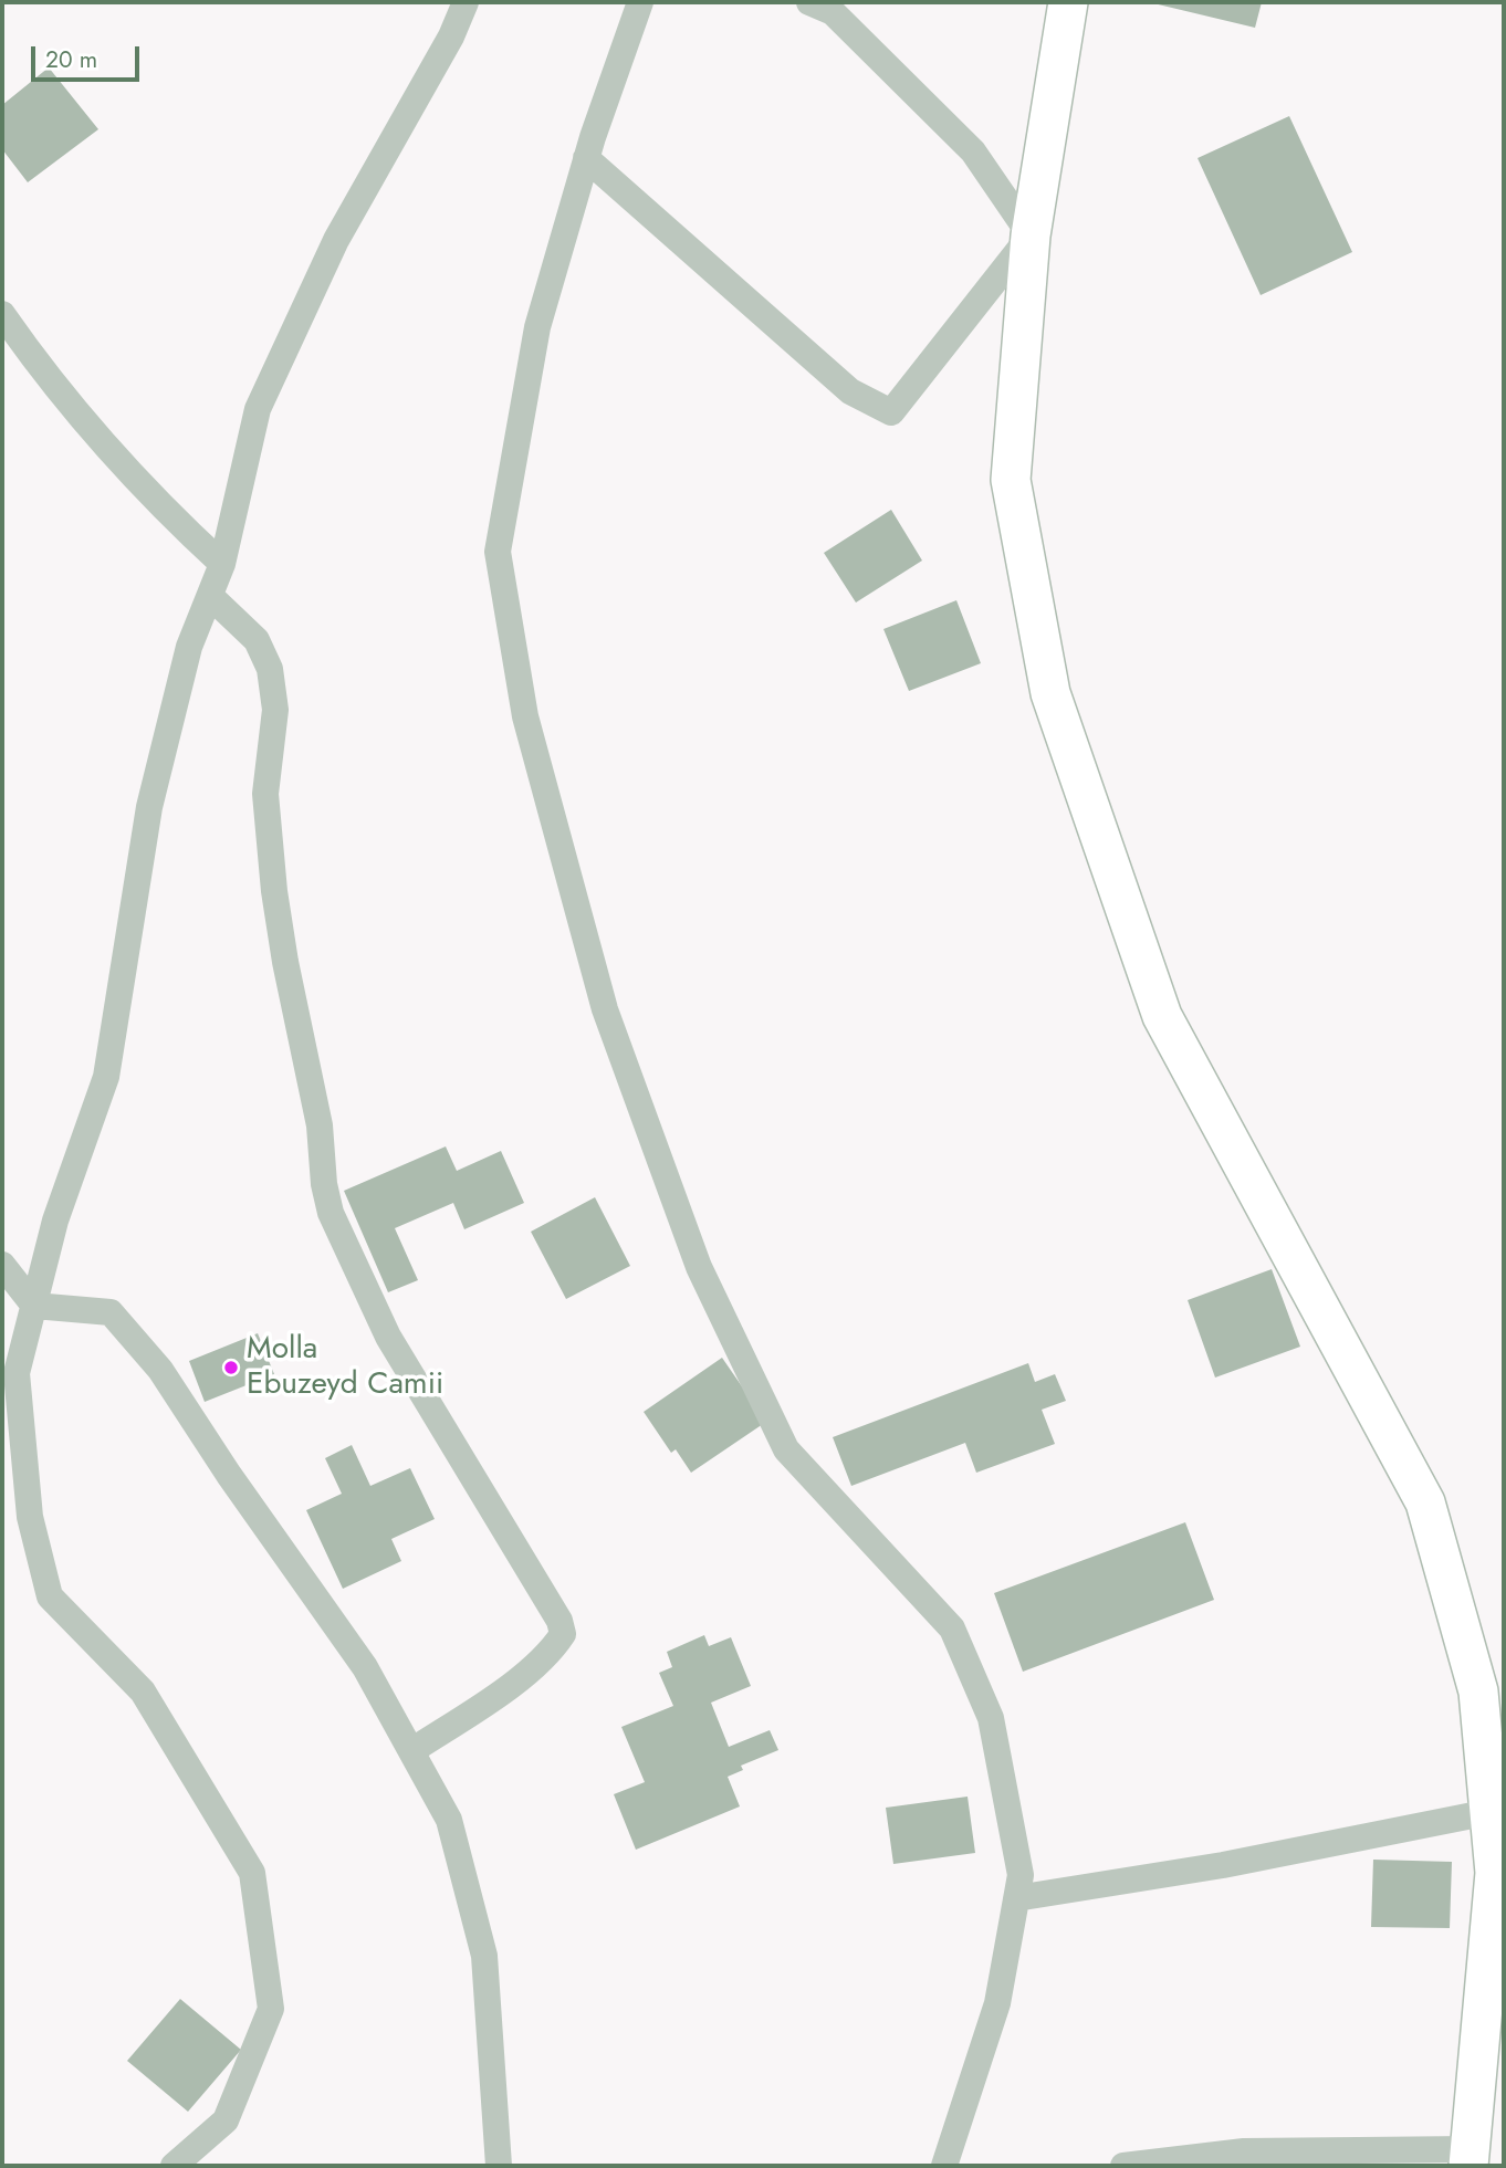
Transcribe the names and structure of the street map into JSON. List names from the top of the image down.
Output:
{
  "places": ["Molla Ebuzeyd Camii"],
  "scale_bar": "20 m"
}
